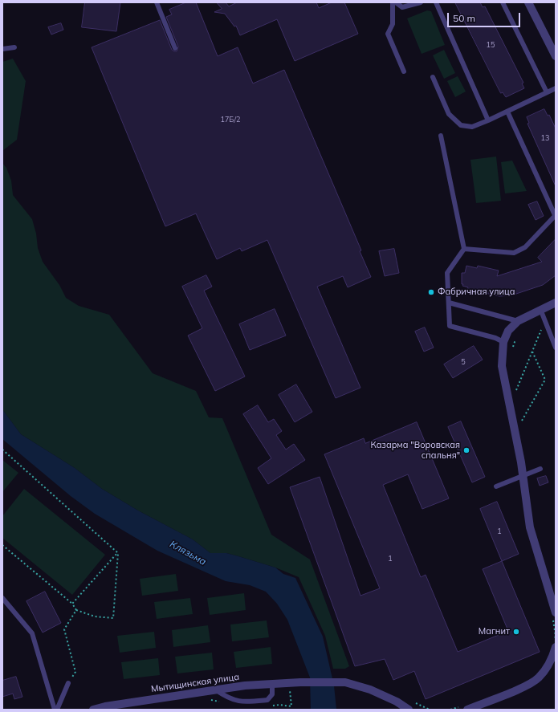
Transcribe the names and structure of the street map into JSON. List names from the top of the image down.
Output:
{
  "streets": {
    "street": ["Мытищинская улица"]
  },
  "water": ["Клязьма"],
  "places": ["Фабричная улица", "Казарма \"Воровская спальня\"", "Магнит"],
  "house_numbers": [
    "15",
    "17Б/2",
    "13",
    "5",
    "1",
    "1"
  ],
  "scale_bar": "50 m"
}
